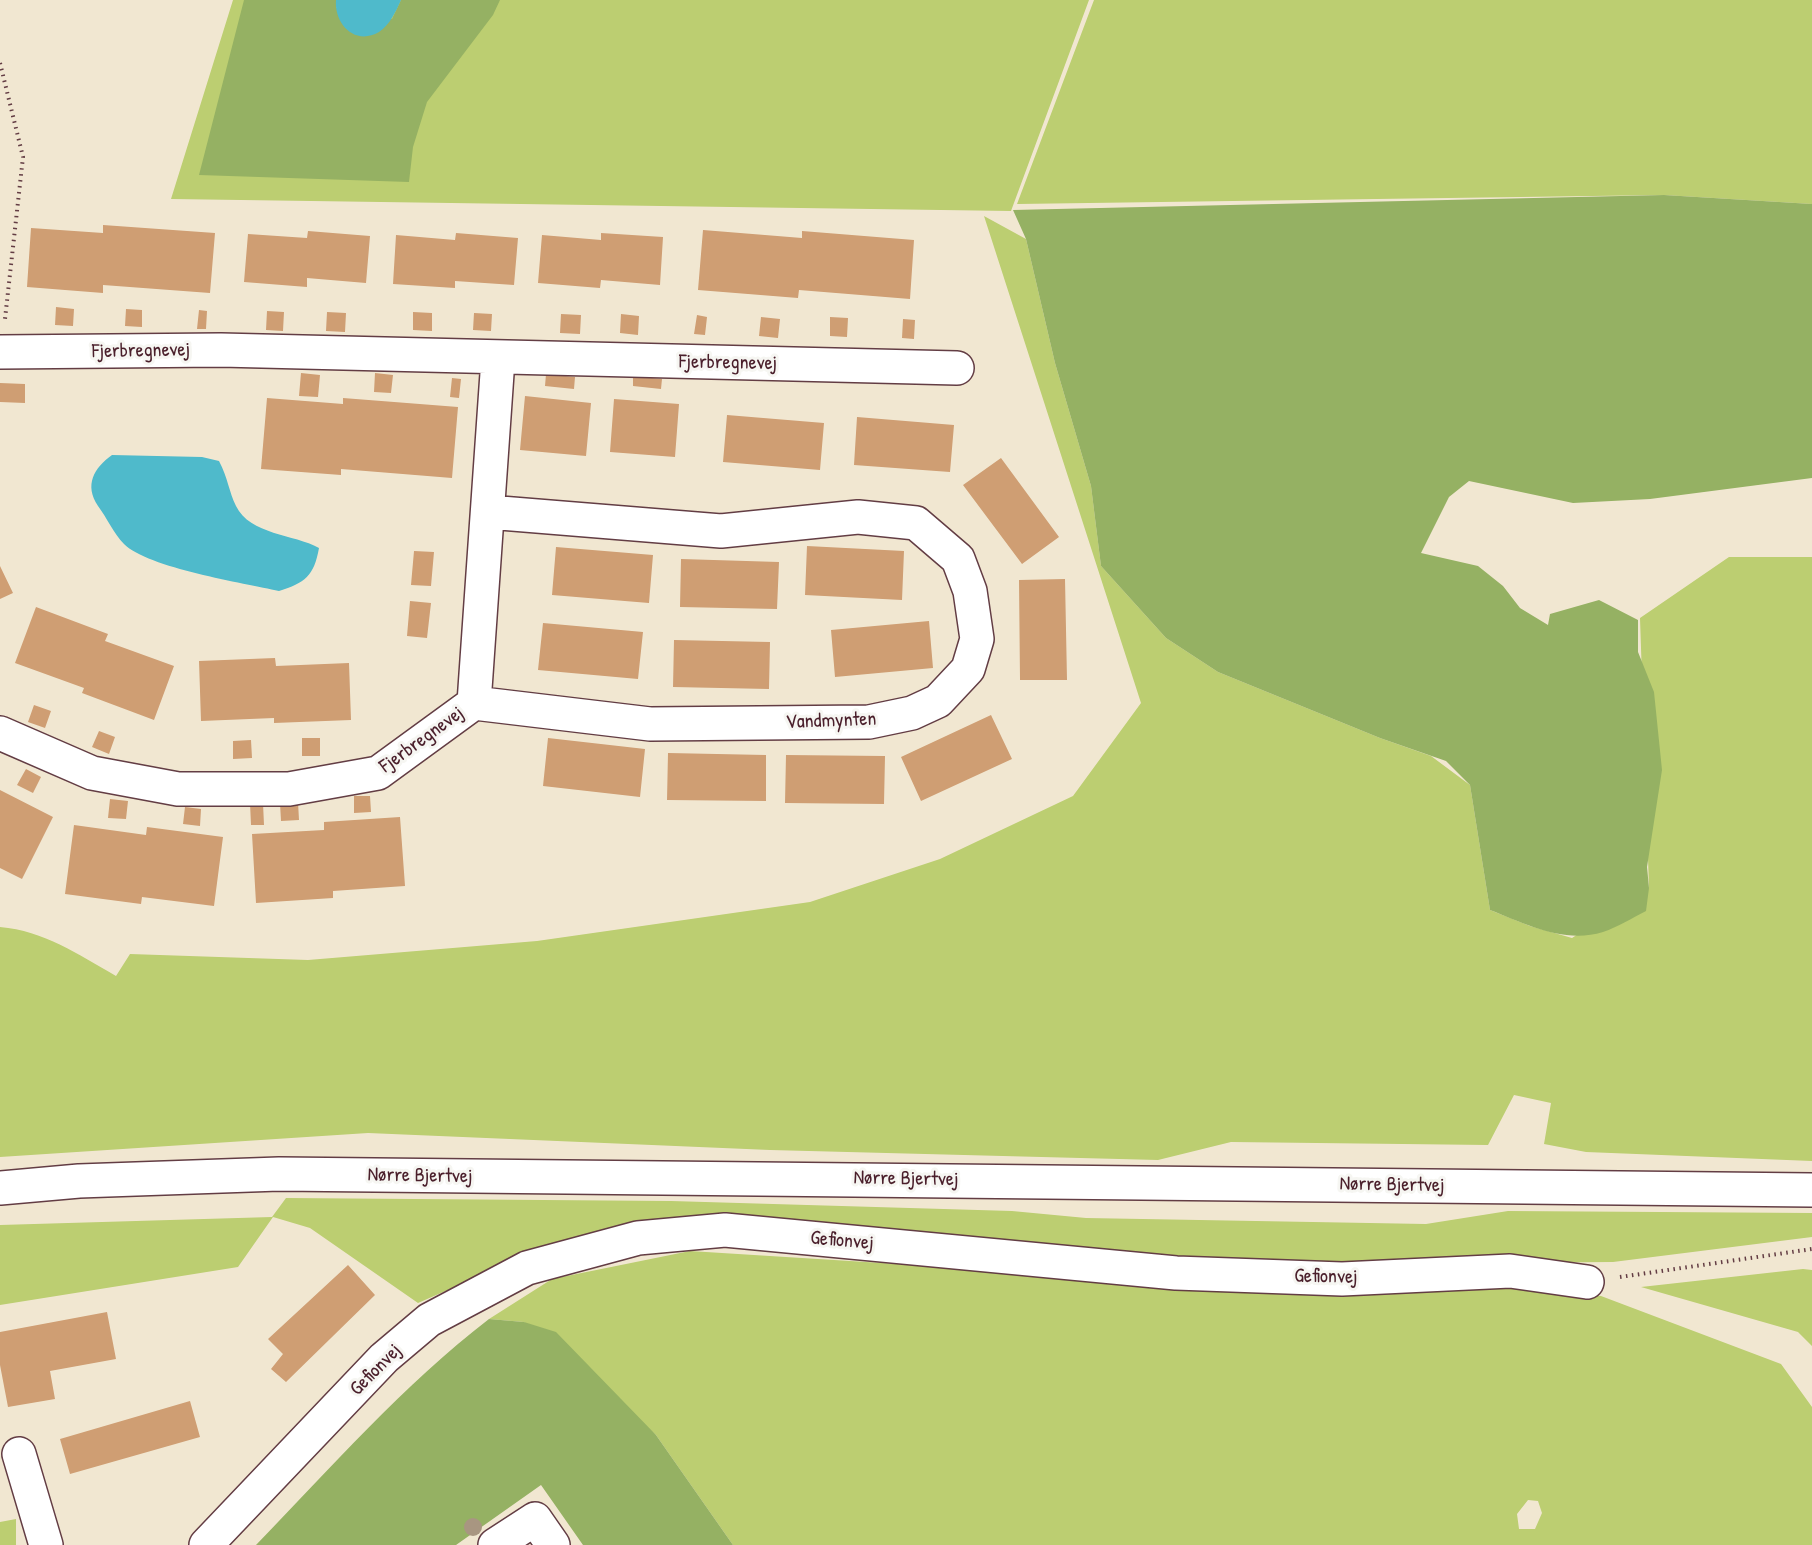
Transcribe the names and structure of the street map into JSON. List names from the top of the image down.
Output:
{
  "streets": {
    "street": [
      "Fjerbregnevej",
      "Vandmynten",
      "Nørre Bjertvej",
      "Gefionvej"
    ]
  },
  "crossings": [
    ["Fjerbregnevej", "Vandmynten"]
  ]
}
